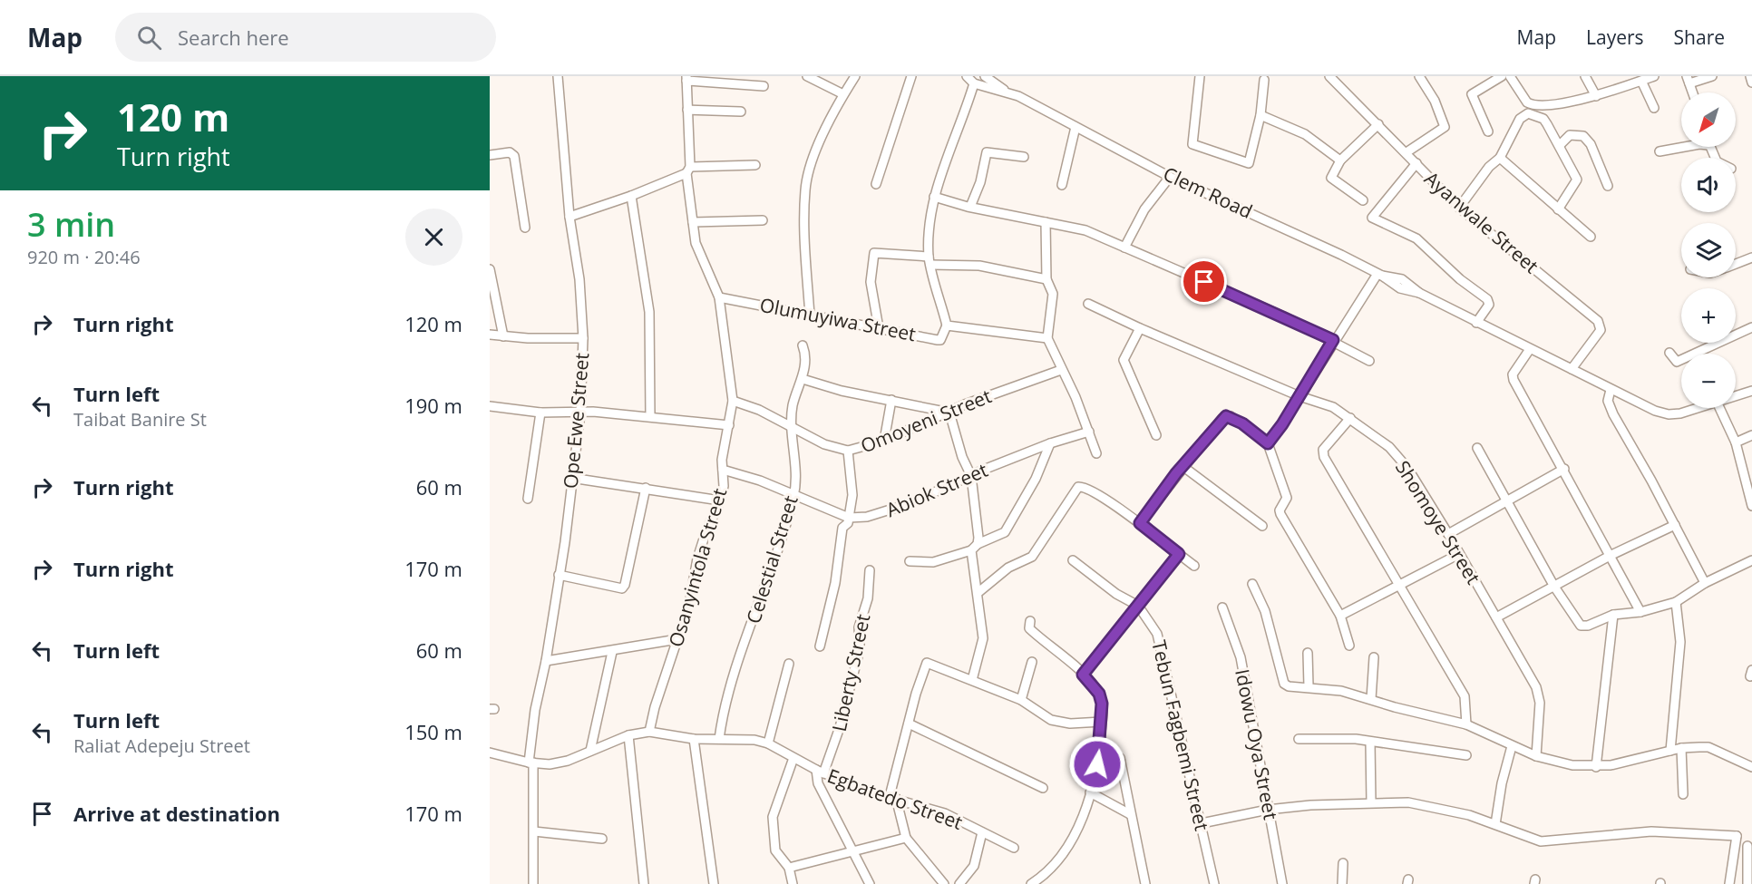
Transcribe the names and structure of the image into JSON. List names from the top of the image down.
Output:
{
  "streets": {
    "street": [
      "Clem Road",
      "Ayanwale Street",
      "Olumuyiwa Street",
      "Ope Ewe Street",
      "Omoyeni Street",
      "Abiok Street",
      "Shomoye Street",
      "Celestial Street",
      "Osanyintola Street",
      "Liberty Street",
      "Tebun Fagbemi Street",
      "Idowu Oya Street",
      "Egbatedo Street"
    ]
  },
  "crossings": [
    ["Olumuyiwa Street", "Osanyintola Street"],
    ["Ope Ewe Street", "Egbatedo Street"],
    ["Omoyeni Street", "Celestial Street"],
    ["Omoyeni Street", "Osanyintola Street"],
    ["Celestial Street", "Egbatedo Street"],
    ["Osanyintola Street", "Egbatedo Street"],
    ["Liberty Street", "Egbatedo Street"]
  ],
  "north": "bottom left",
  "page": {
    "header": "Map",
    "search": "Search here",
    "nav": ["Map", "Layers", "Share"],
    "turn": ["120 m", "Turn right"],
    "map_buttons": ["+", "−"],
    "heading": ["3 min", "920 m · 20:46"],
    "list": [
      {
        "name": "Turn right",
        "value": "120 m"
      },
      {
        "name": "Turn left",
        "note": "Taibat Banire St",
        "value": "190 m"
      },
      {
        "name": "Turn right",
        "value": "60 m"
      },
      {
        "name": "Turn right",
        "value": "170 m"
      },
      {
        "name": "Turn left",
        "value": "60 m"
      },
      {
        "name": "Turn left",
        "note": "Raliat Adepeju Street",
        "value": "150 m"
      },
      {
        "name": "Arrive at destination",
        "value": "170 m"
      }
    ]
  }
}
